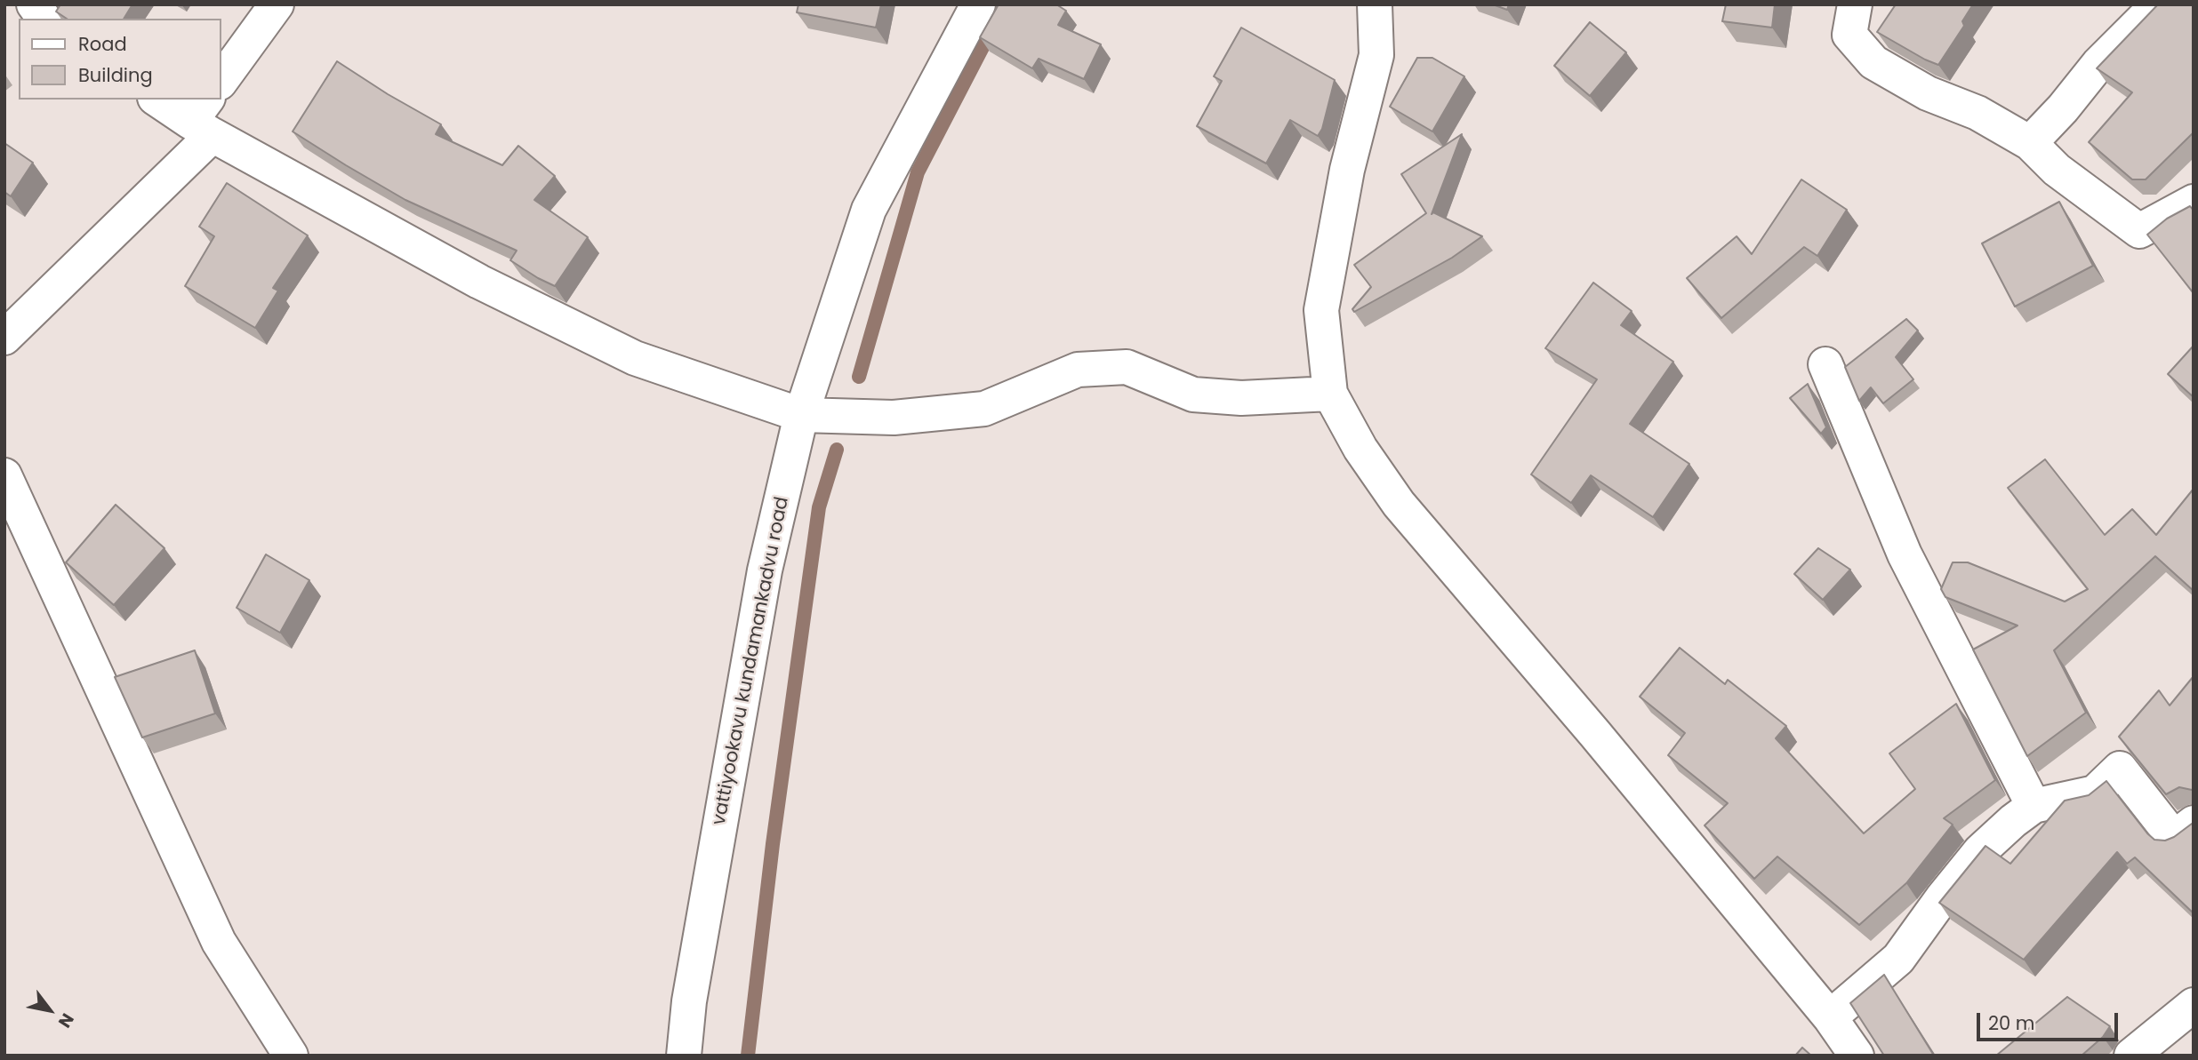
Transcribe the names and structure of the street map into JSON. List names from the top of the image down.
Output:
{
  "streets": {
    "street": ["vattiyookavu kundamankadvu road"]
  },
  "legend": ["Road", "Building"],
  "scale_bar": "20 m",
  "north": "bottom right"
}
